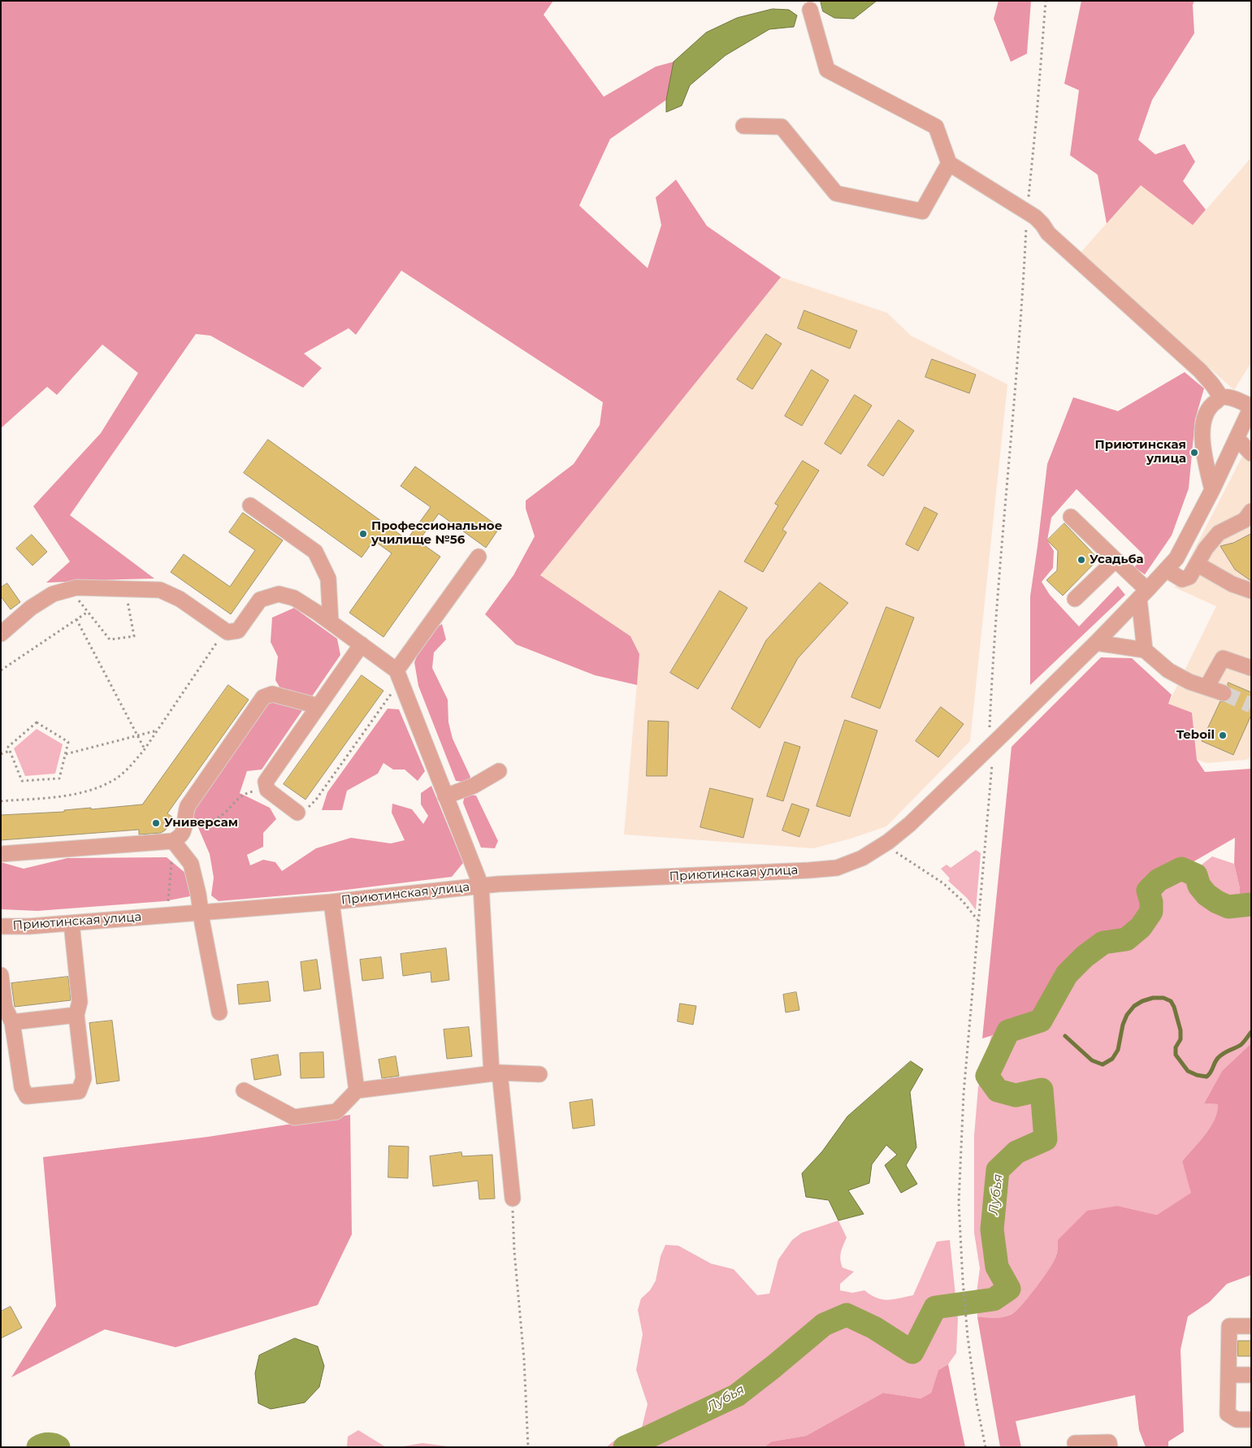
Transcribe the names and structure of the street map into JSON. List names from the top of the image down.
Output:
{
  "streets": {
    "street": ["Приютинская улица"]
  },
  "water": ["Лубья"],
  "places": [
    "Приютинская улица",
    "Профессиональное училище №56",
    "Усадьба",
    "Teboil",
    "Универсам"
  ]
}
